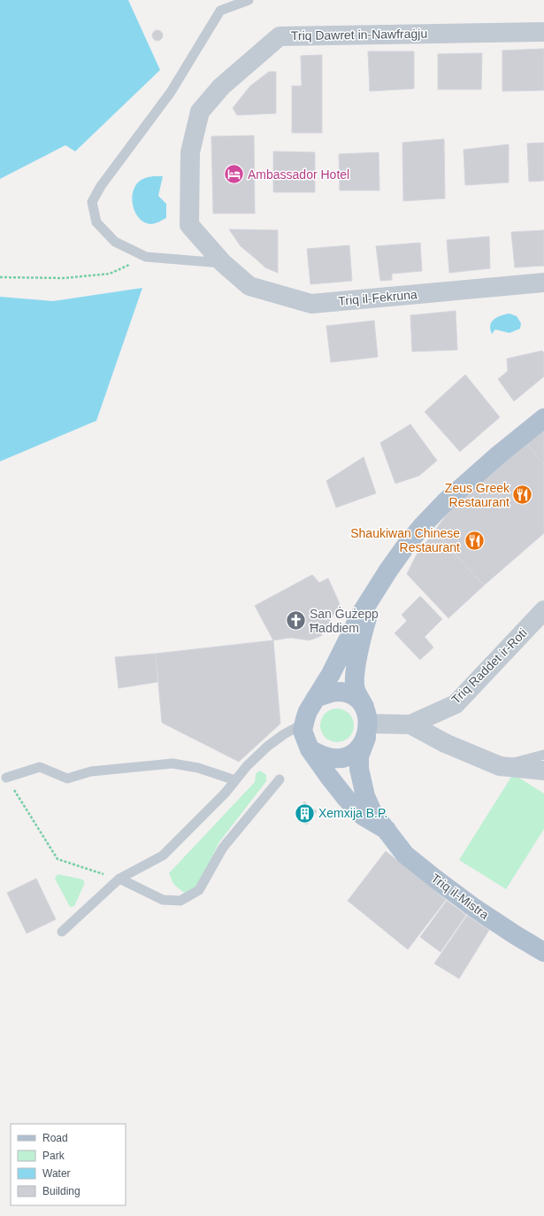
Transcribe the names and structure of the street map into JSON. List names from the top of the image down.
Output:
{
  "streets": {
    "main road": ["Triq il-Mistra"],
    "street": ["Triq Dawret in-Nawfraġju", "Triq il-Fekruna", "Triq Raddet ir-Roti"]
  },
  "crossings": [
    ["Triq Dawret in-Nawfraġju", "Triq il-Fekruna"],
    ["Triq Raddet ir-Roti", "Triq il-Mistra"]
  ],
  "places": {
    "hotel": ["Ambassador Hotel"],
    "restaurant": ["Zeus Greek Restaurant", "Shaukiwan Chinese Restaurant"],
    "church": ["San Ġużepp Ħaddiem"],
    "building": ["Xemxija B.P."]
  },
  "legend": [
    "Road",
    "Park",
    "Water",
    "Building"
  ]
}
